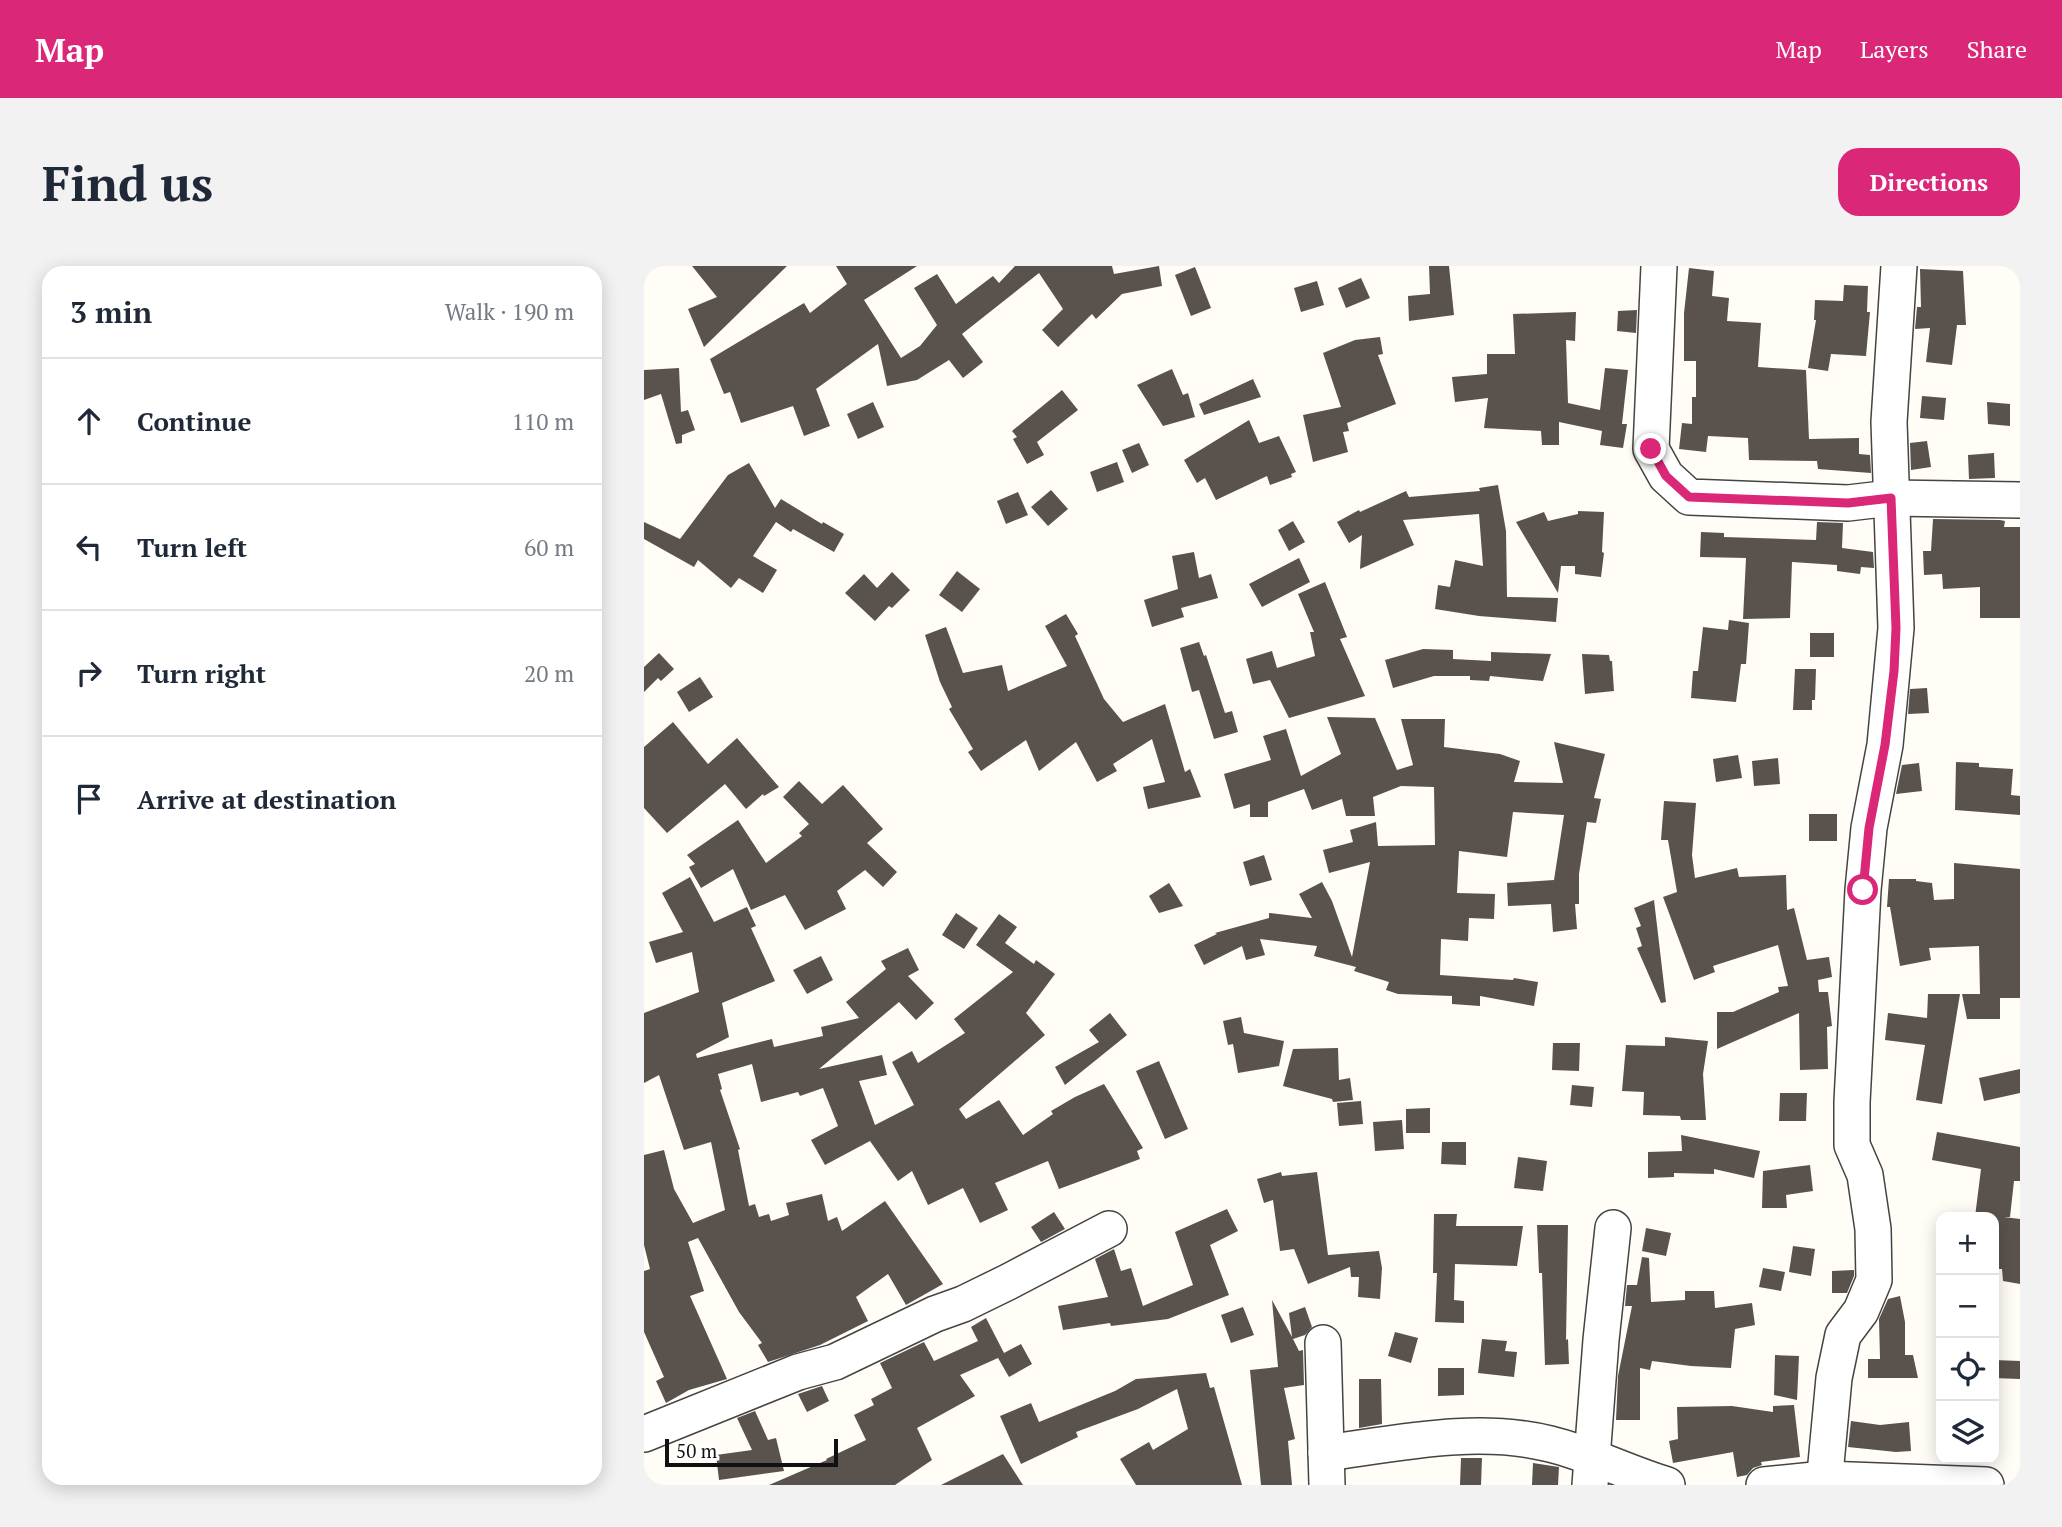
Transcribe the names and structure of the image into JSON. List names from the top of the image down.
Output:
{
  "scale_bar": "50 m",
  "page": {
    "header": "Map",
    "nav": ["Map", "Layers", "Share"],
    "buttons": "Directions",
    "title": "Find us",
    "heading": ["3 min", "Walk · 190 m"],
    "list": [
      ["Continue", "110 m"],
      ["Turn left", "60 m"],
      ["Turn right", "20 m"],
      "Arrive at destination"
    ],
    "map_buttons": ["+", "−"],
    "scale": "50 m"
  }
}
